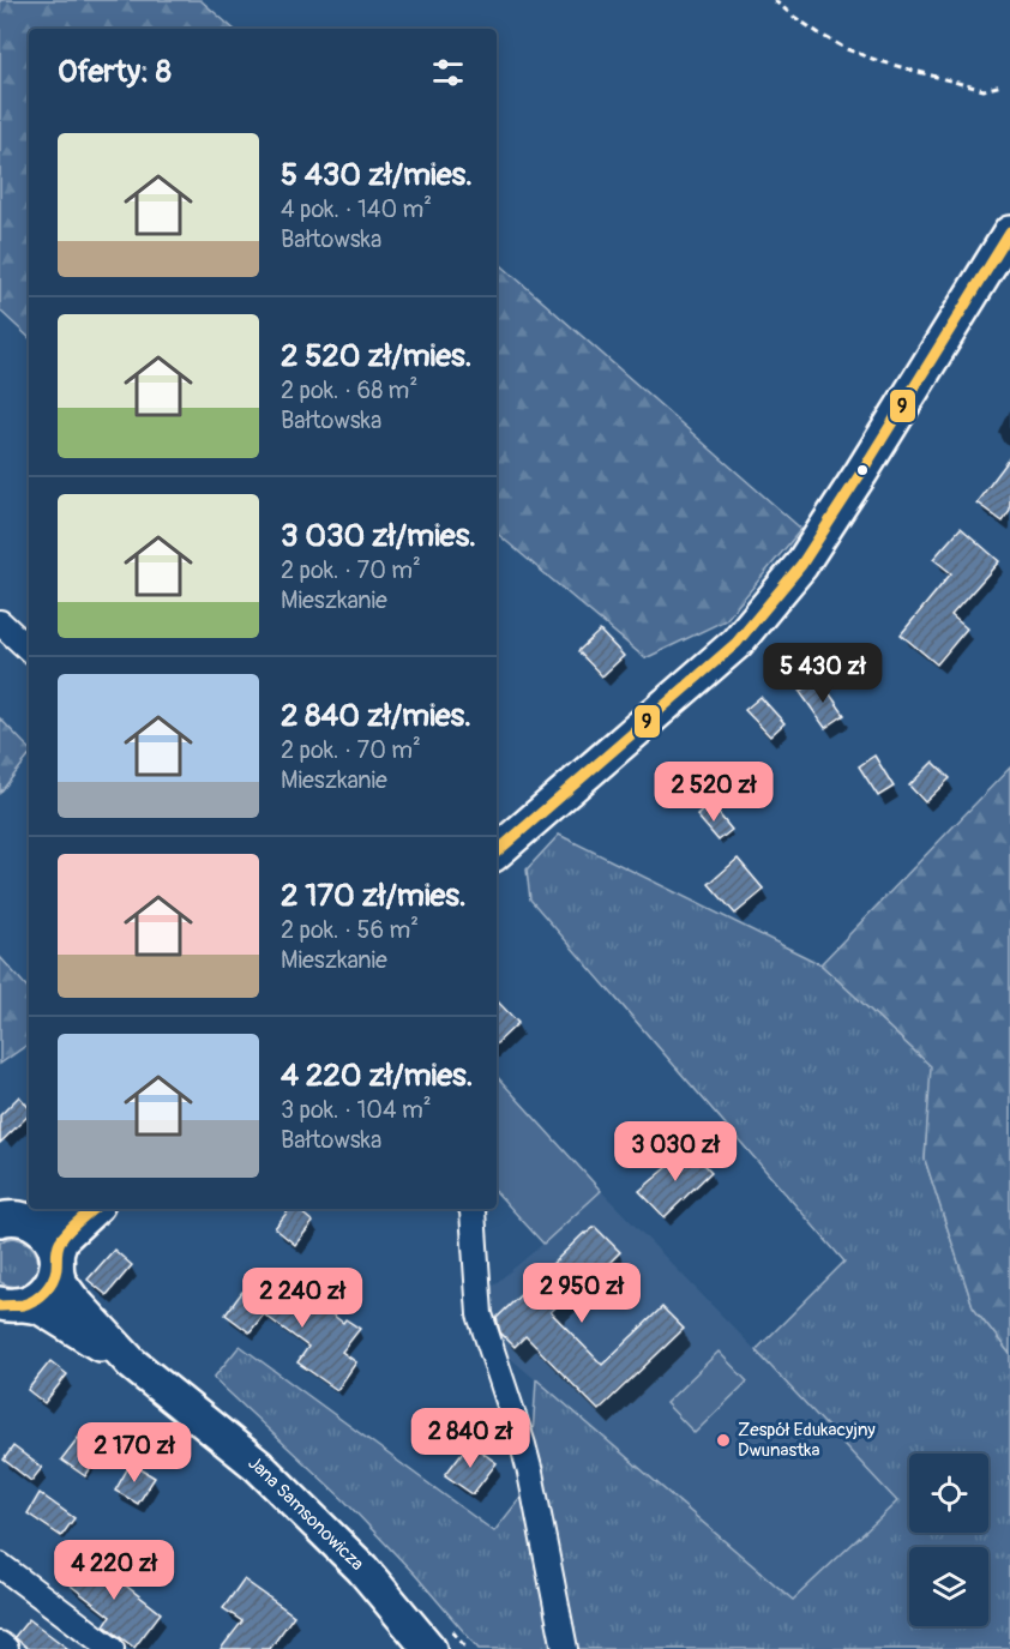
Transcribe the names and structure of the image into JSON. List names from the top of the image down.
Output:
{
  "streets": {
    "main road": ["Jana Samsonowicza"]
  },
  "places": ["Zespół Edukacyjny Dwunastka"],
  "lines": ["transit line 9"],
  "page": {
    "heading": "Oferty: 8",
    "list": [
      {
        "name": "5 430 zł/mies.",
        "note": "4 pok. · 140 m² · Bałtowska"
      },
      {
        "name": "2 520 zł/mies.",
        "note": "2 pok. · 68 m² · Bałtowska"
      },
      {
        "name": "3 030 zł/mies.",
        "note": "2 pok. · 70 m² · Mieszkanie"
      },
      {
        "name": "2 840 zł/mies.",
        "note": "2 pok. · 70 m² · Mieszkanie"
      },
      {
        "name": "2 170 zł/mies.",
        "note": "2 pok. · 56 m² · Mieszkanie"
      },
      {
        "name": "4 220 zł/mies.",
        "note": "3 pok. · 104 m² · Bałtowska"
      }
    ],
    "price": [
      "5 430 zł",
      "2 520 zł",
      "3 030 zł",
      "2 950 zł",
      "2 240 zł",
      "2 840 zł",
      "2 170 zł",
      "4 220 zł"
    ]
  }
}
